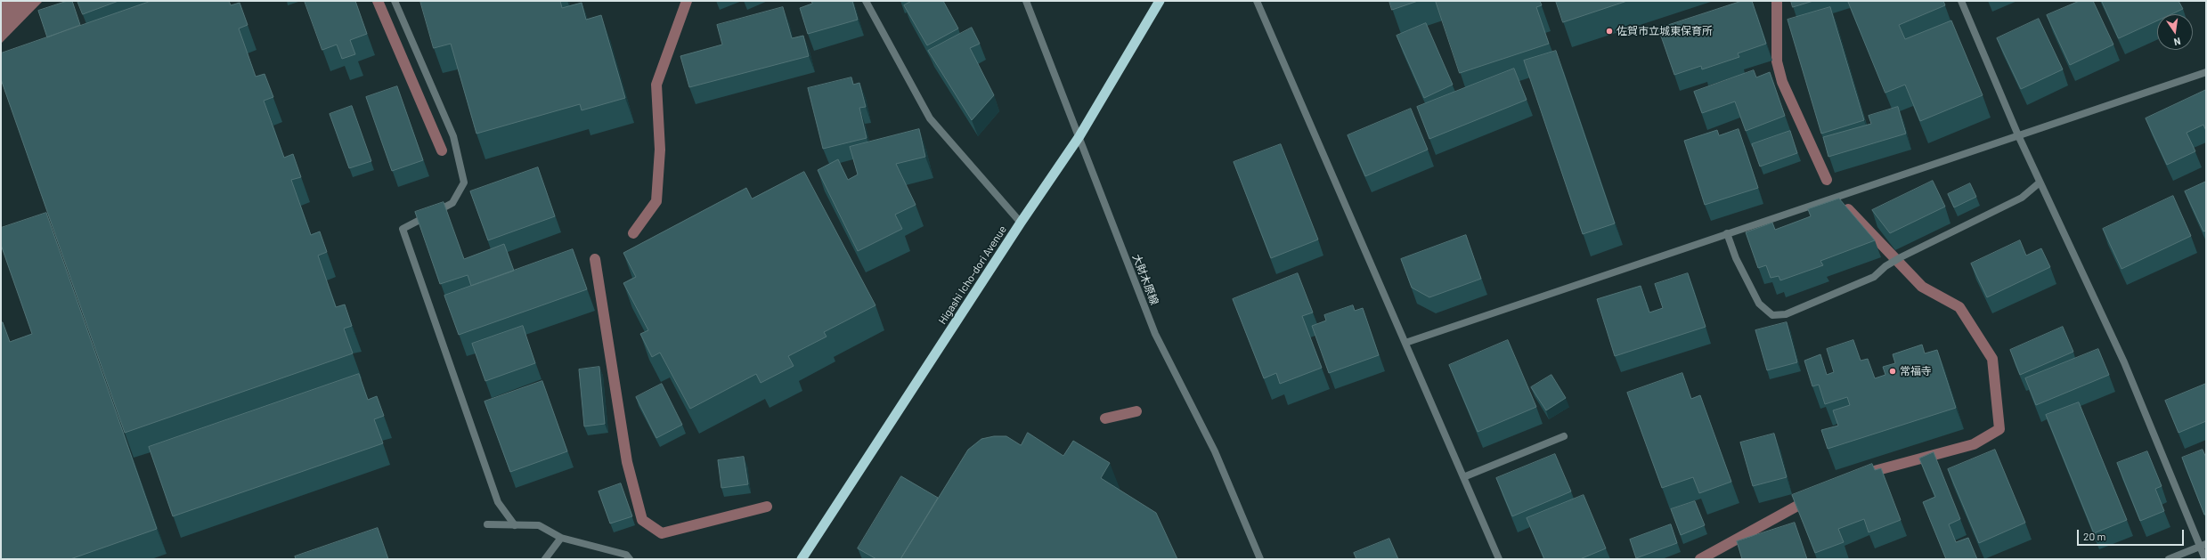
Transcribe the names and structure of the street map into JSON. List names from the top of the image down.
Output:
{
  "streets": {
    "highway": ["Higashi Icho-dori Avenue"],
    "street": ["大財木原線"]
  },
  "crossings": [
    ["Higashi Icho-dori Avenue", "大財木原線"]
  ],
  "places": ["佐賀市立城東保育所", "常福寺"],
  "scale_bar": "20 m",
  "north": "bottom"
}
